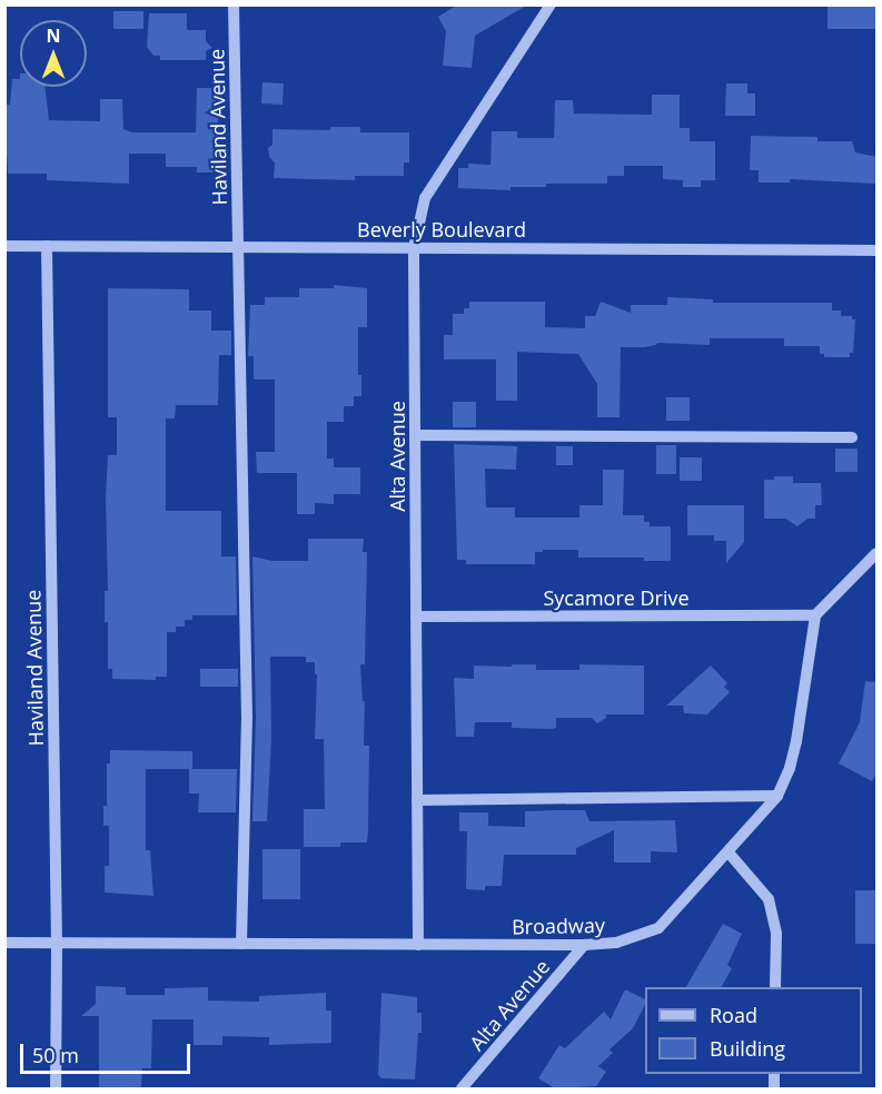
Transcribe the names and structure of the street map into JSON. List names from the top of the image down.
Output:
{
  "streets": {
    "street": [
      "Haviland Avenue",
      "Beverly Boulevard",
      "Alta Avenue",
      "Sycamore Drive",
      "Broadway"
    ]
  },
  "crossings": [
    ["Haviland Avenue", "Beverly Boulevard"],
    ["Haviland Avenue", "Broadway"],
    ["Beverly Boulevard", "Alta Avenue"],
    ["Alta Avenue", "Sycamore Drive"],
    ["Alta Avenue", "Broadway"],
    ["Sycamore Drive", "Broadway"]
  ],
  "legend": ["Road", "Building"],
  "scale_bar": "50 m",
  "north": "top"
}
